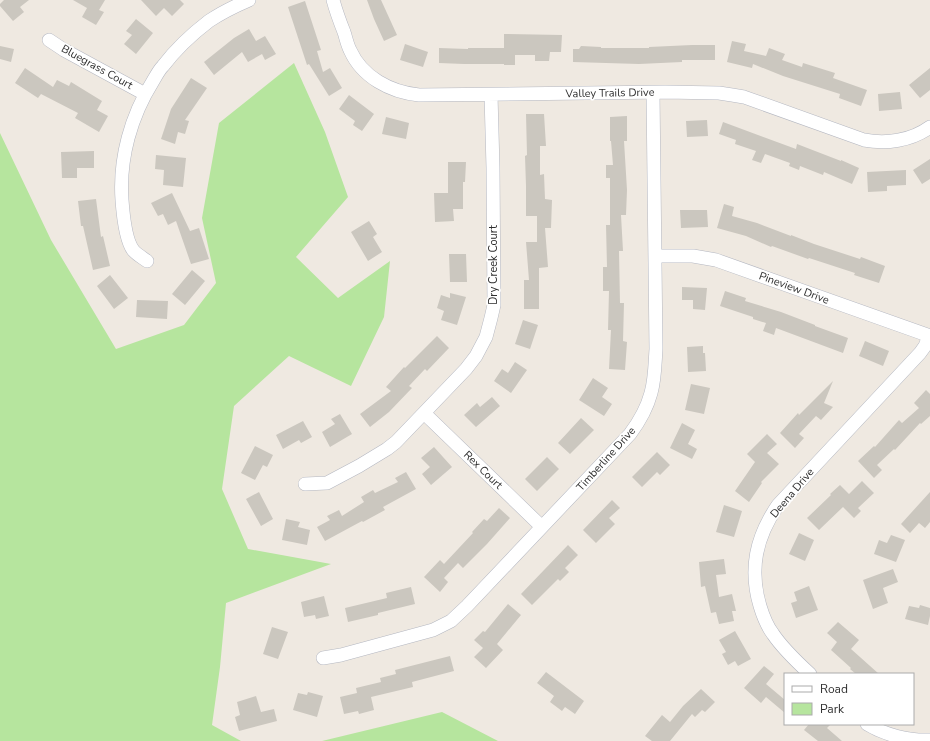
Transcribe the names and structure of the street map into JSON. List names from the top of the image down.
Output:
{
  "streets": {
    "street": [
      "Bluegrass Court",
      "Valley Trails Drive",
      "Dry Creek Court",
      "Pineview Drive",
      "Timberline Drive",
      "Rex Court",
      "Deena Drive"
    ]
  },
  "crossings": [
    ["Valley Trails Drive", "Dry Creek Court"],
    ["Valley Trails Drive", "Timberline Drive"],
    ["Dry Creek Court", "Rex Court"],
    ["Pineview Drive", "Timberline Drive"],
    ["Pineview Drive", "Deena Drive"],
    ["Timberline Drive", "Rex Court"]
  ],
  "legend": ["Road", "Park"]
}
